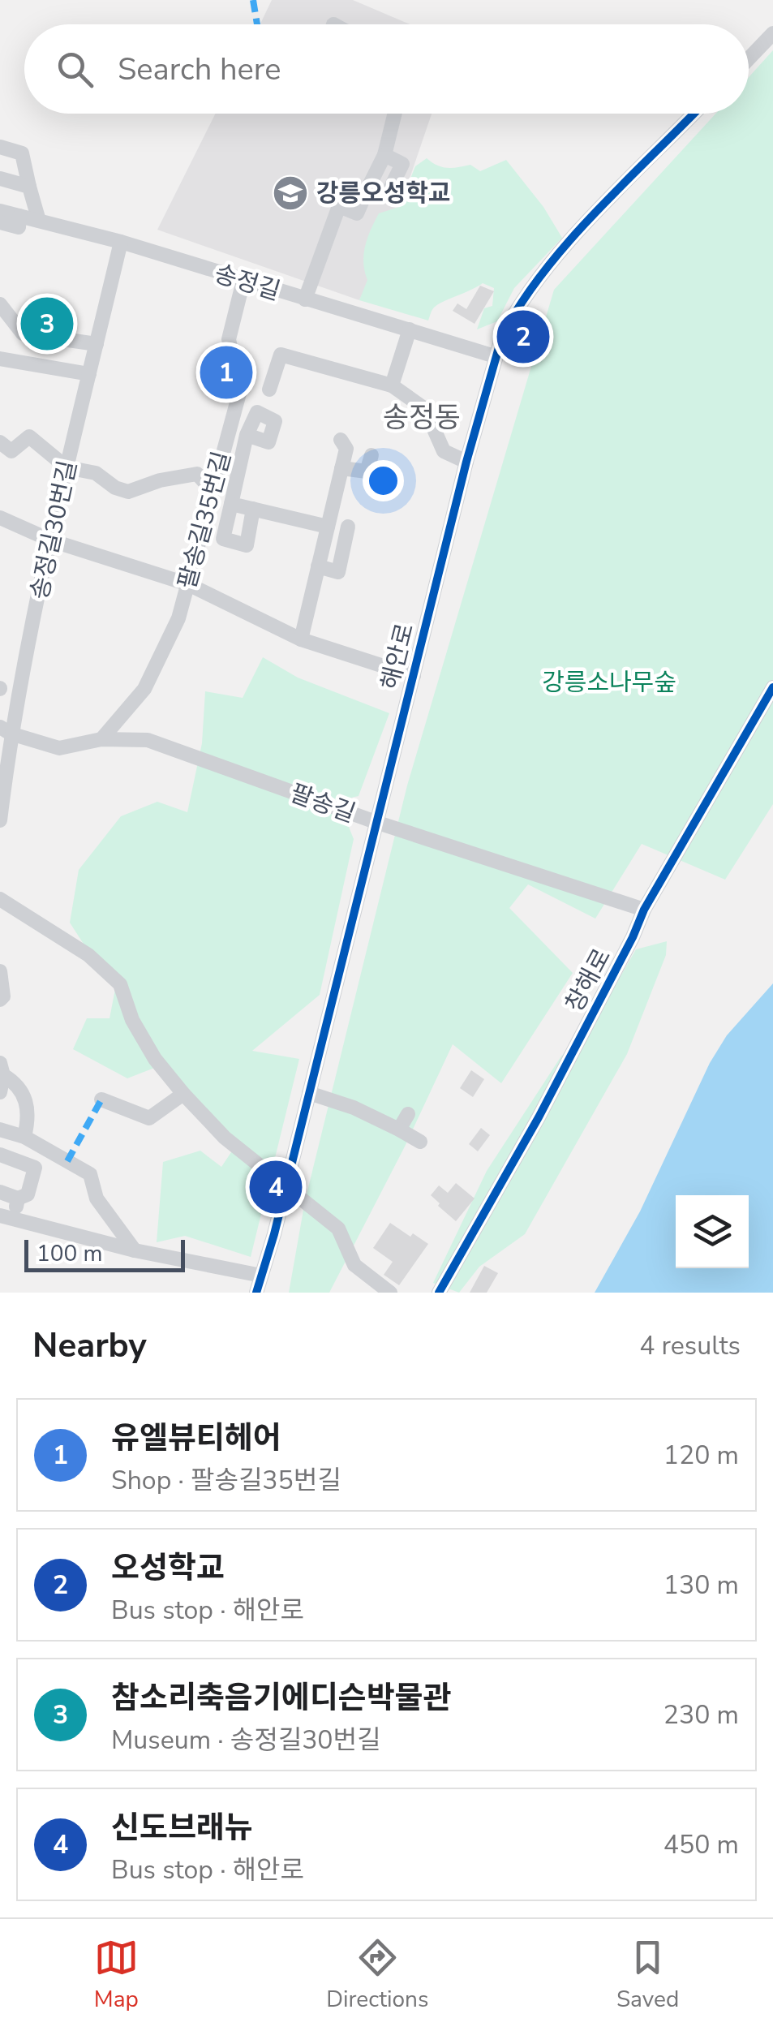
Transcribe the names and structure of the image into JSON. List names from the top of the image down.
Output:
{
  "streets": {
    "street": [
      "송정길",
      "팔송길35번길",
      "송정길30번길",
      "해안로",
      "팔송길",
      "창해로"
    ]
  },
  "crossings": [
    ["송정길", "팔송길35번길"],
    ["송정길", "송정길30번길"],
    ["송정길", "해안로"],
    ["팔송길35번길", "팔송길"],
    ["송정길30번길", "팔송길"],
    ["해안로", "팔송길"],
    ["팔송길", "창해로"]
  ],
  "districts": ["송정동"],
  "parks": ["강릉소나무숲"],
  "places": {
    "school or university": ["강릉오성학교"]
  },
  "scale_bar": "100 m",
  "page": {
    "search": "Search here",
    "pins": [
      "3",
      "2",
      "1",
      "4"
    ],
    "scale": "100 m",
    "heading": ["Nearby", "4 results"],
    "list": [
      {
        "mark": "1",
        "name": "유엘뷰티헤어",
        "note": "Shop · 팔송길35번길",
        "value": "120 m"
      },
      {
        "mark": "2",
        "name": "오성학교",
        "note": "Bus stop · 해안로",
        "value": "130 m"
      },
      {
        "mark": "3",
        "name": "참소리축음기에디슨박물관",
        "note": "Museum · 송정길30번길",
        "value": "230 m"
      },
      {
        "mark": "4",
        "name": "신도브래뉴",
        "note": "Bus stop · 해안로",
        "value": "450 m"
      }
    ],
    "nav": ["Map", "Directions", "Saved"]
  }
}
